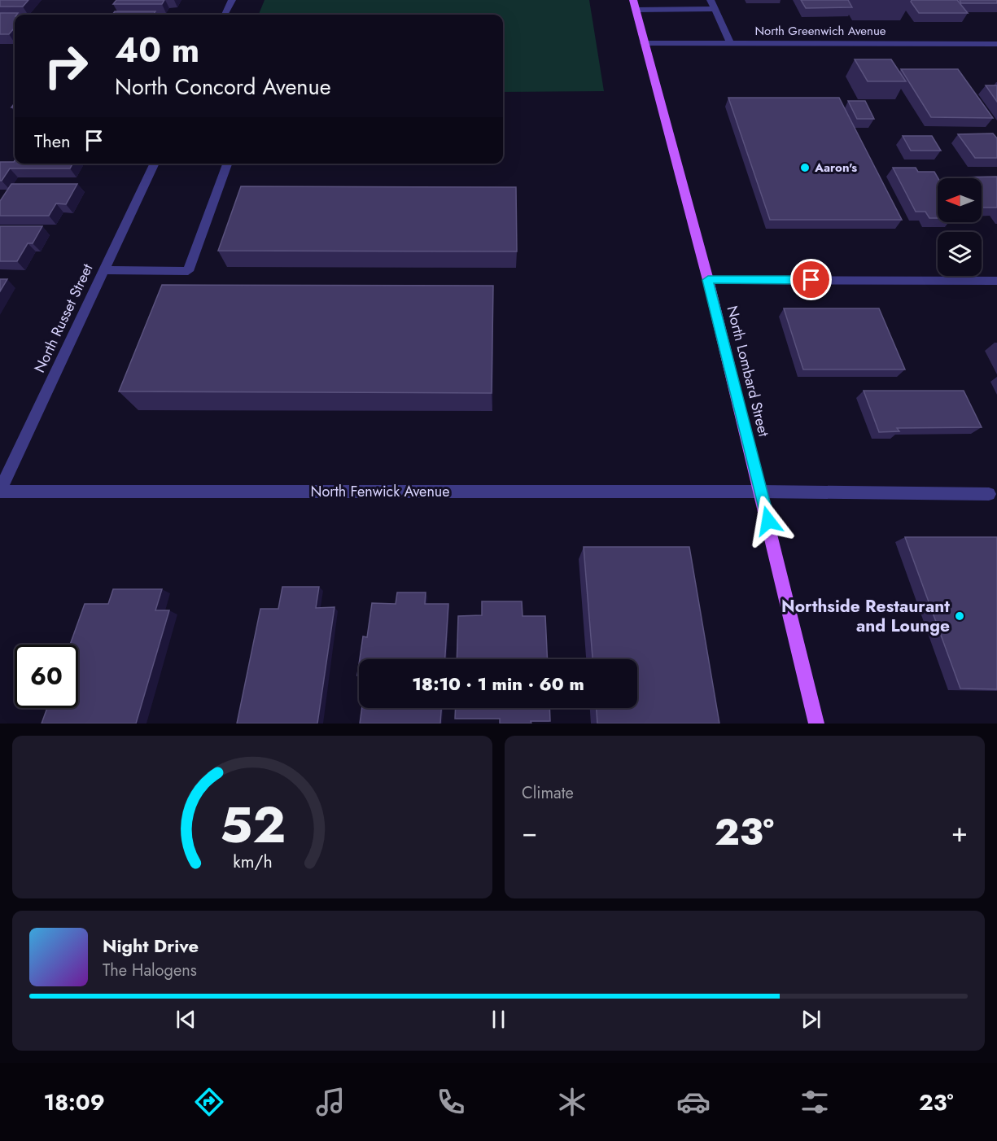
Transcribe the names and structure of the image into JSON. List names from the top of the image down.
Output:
{
  "streets": {
    "main road": ["North Lombard Street"],
    "street": ["North Greenwich Avenue", "North Russet Street", "North Fenwick Avenue"]
  },
  "crossings": [
    ["North Greenwich Avenue", "North Lombard Street"],
    ["North Russet Street", "North Fenwick Avenue"],
    ["North Lombard Street", "North Fenwick Avenue"]
  ],
  "places": ["Aaron's", "Northside Restaurant and Lounge"],
  "north": "left",
  "page": {
    "turn": ["40 m", "North Concord Avenue"],
    "then": "Then",
    "limit": "60",
    "trip": "18:10 · 1 min · 60 m",
    "tile": "Climate",
    "heat": ["−", "23°", "+"],
    "song": ["Night Drive", "The Halogens"],
    "tabs": ["18:09", "23°"],
    "gauge": ["52", "km/h"]
  }
}
